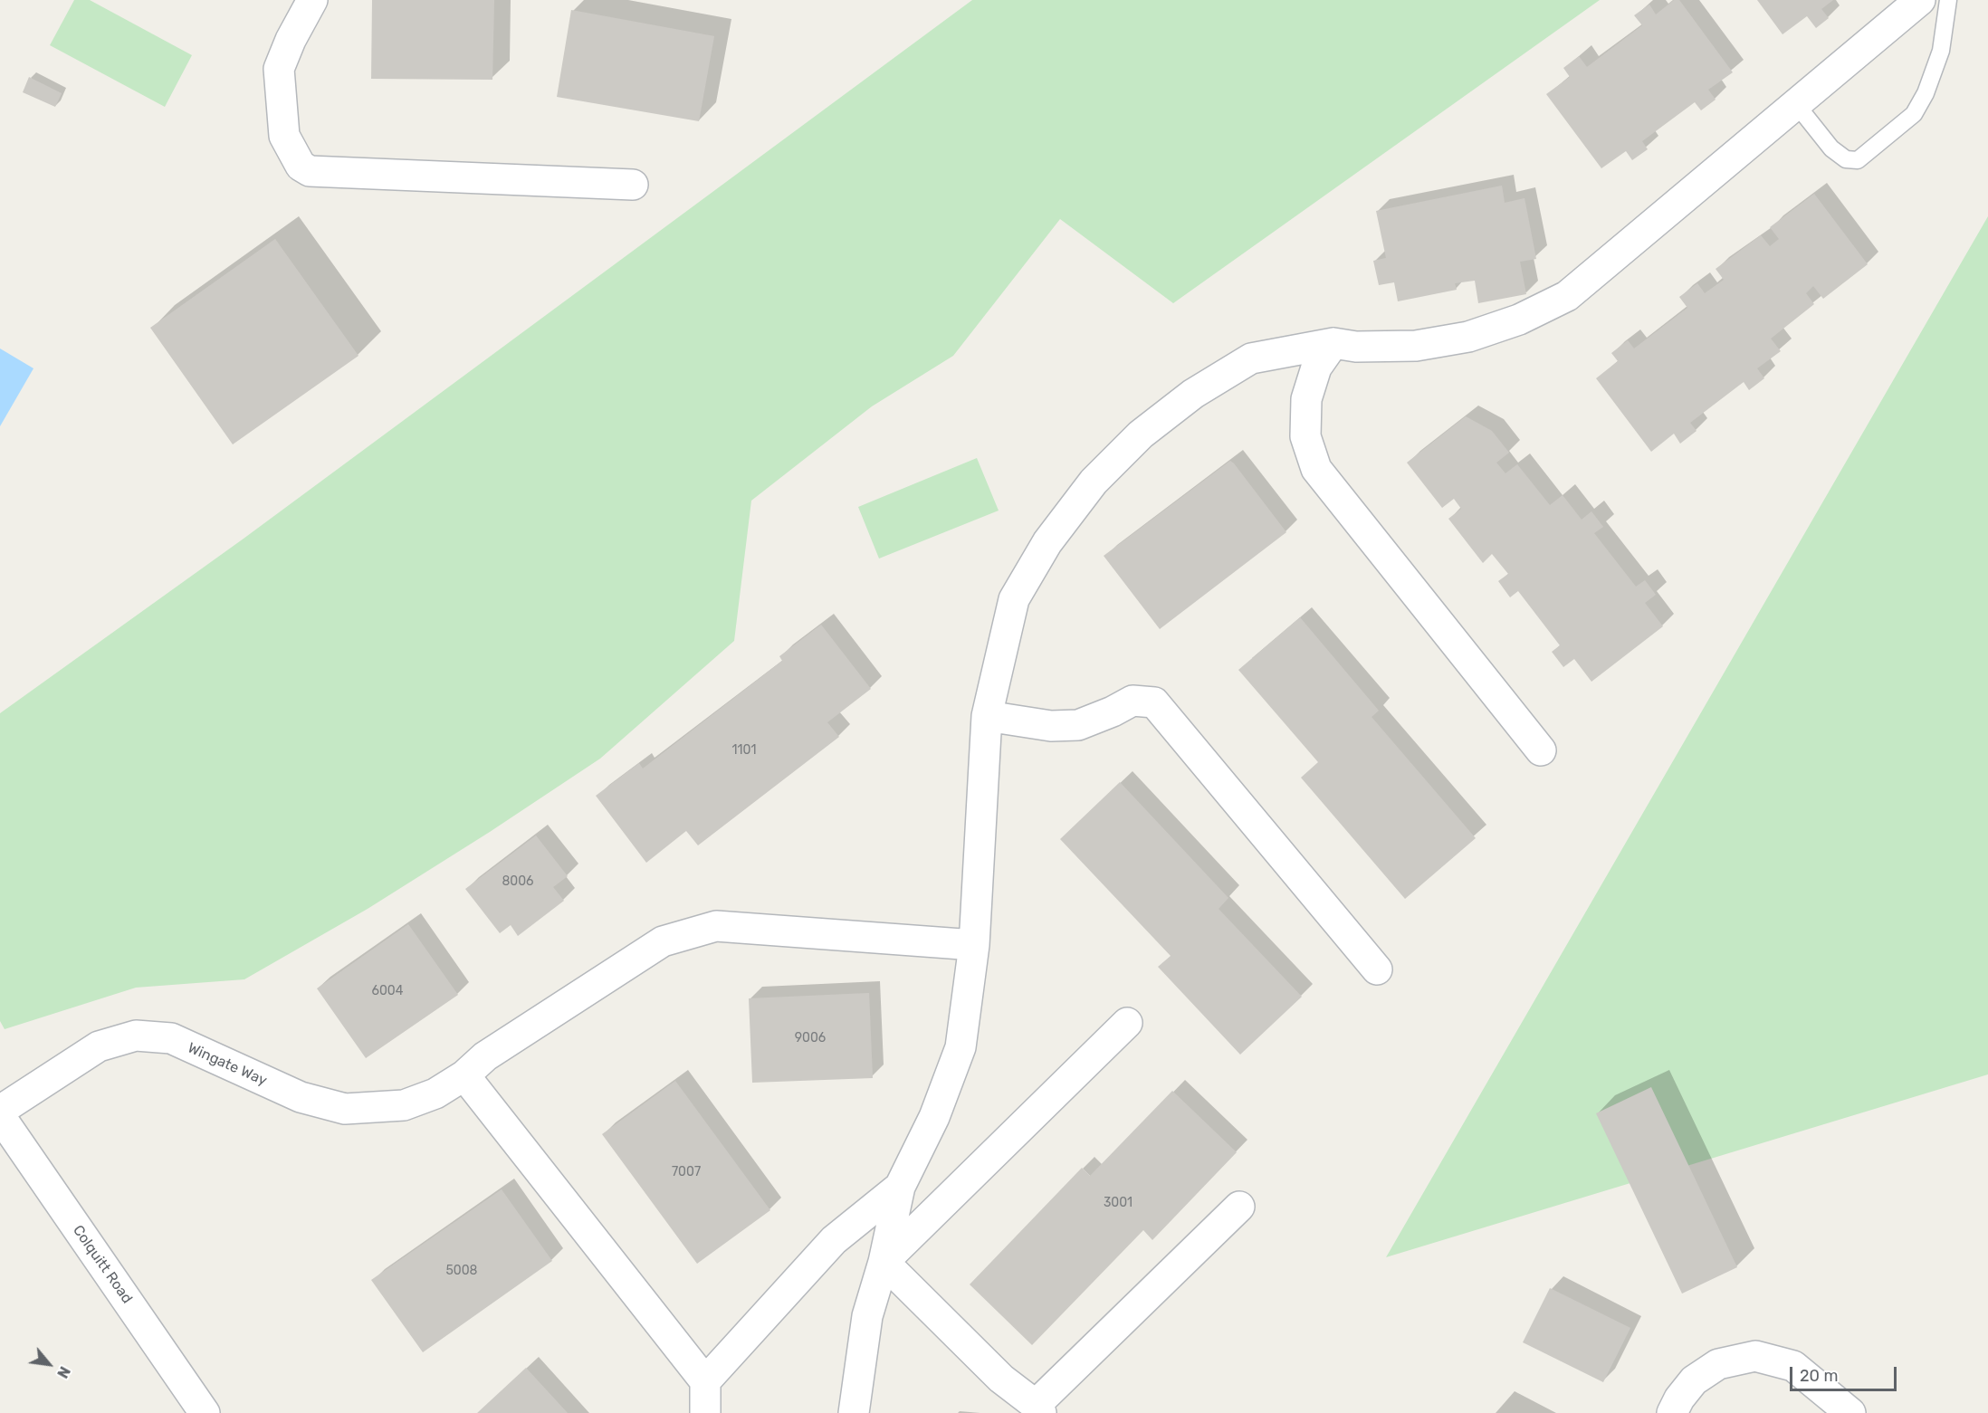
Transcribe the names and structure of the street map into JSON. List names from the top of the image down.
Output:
{
  "streets": {
    "street": ["Wingate Way", "Colquitt Road"]
  },
  "house_numbers": [
    "1101",
    "8006",
    "6004",
    "9006",
    "7007",
    "3001",
    "5008"
  ],
  "scale_bar": "20 m",
  "north": "bottom right"
}
